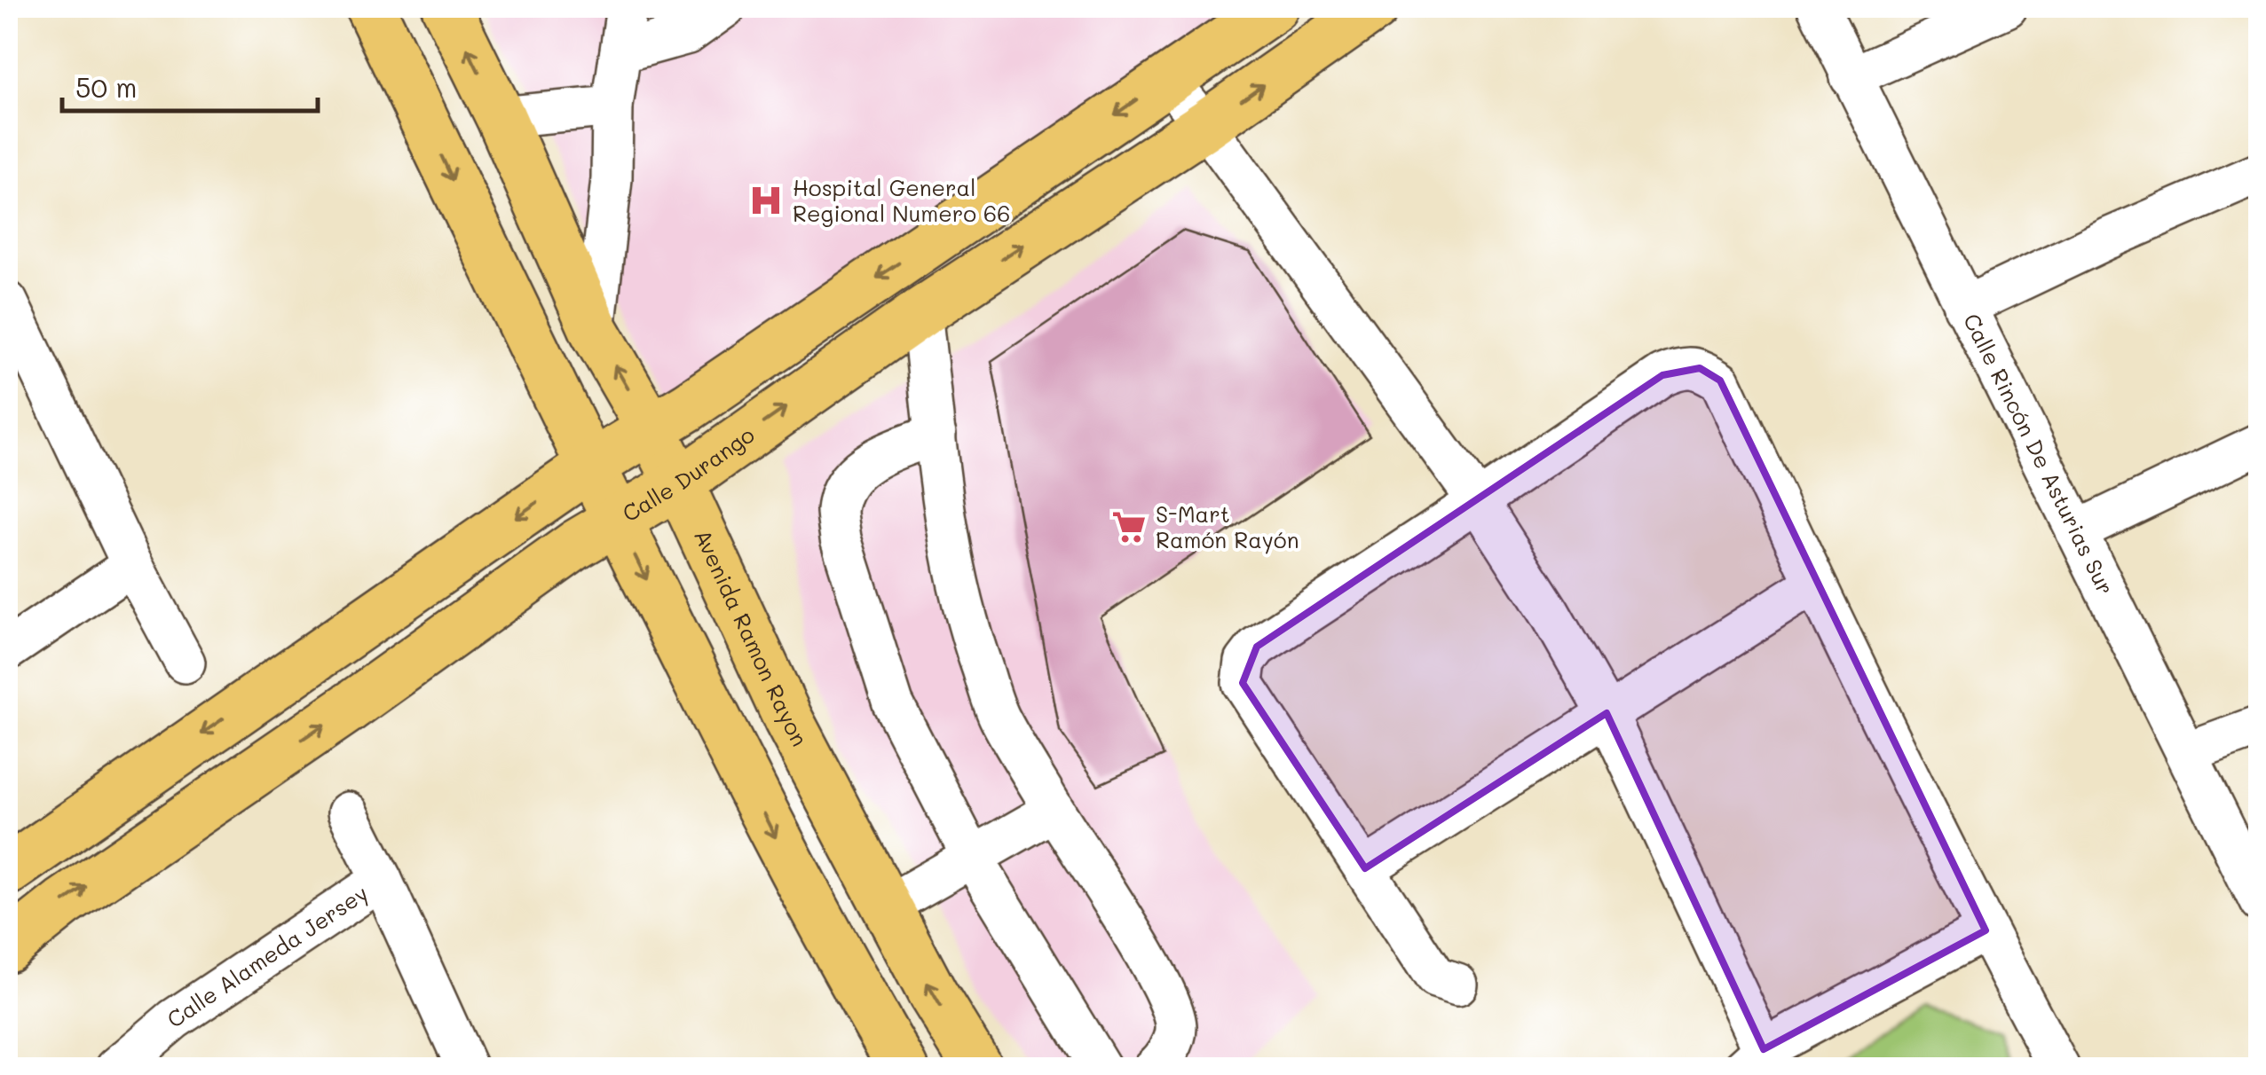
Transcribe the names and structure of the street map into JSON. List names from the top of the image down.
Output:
{
  "streets": {
    "main road": ["Calle Durango", "Avenida Ramon Rayon"],
    "street": ["Calle Rincón De Asturias Sur", "Calle Alameda Jersey"]
  },
  "crossings": [
    ["Calle Durango", "Avenida Ramon Rayon"]
  ],
  "places": {
    "hospital": ["Hospital General Regional Numero 66"],
    "supermarket": ["S-Mart Ramón Rayón"]
  },
  "scale_bar": "50 m"
}
